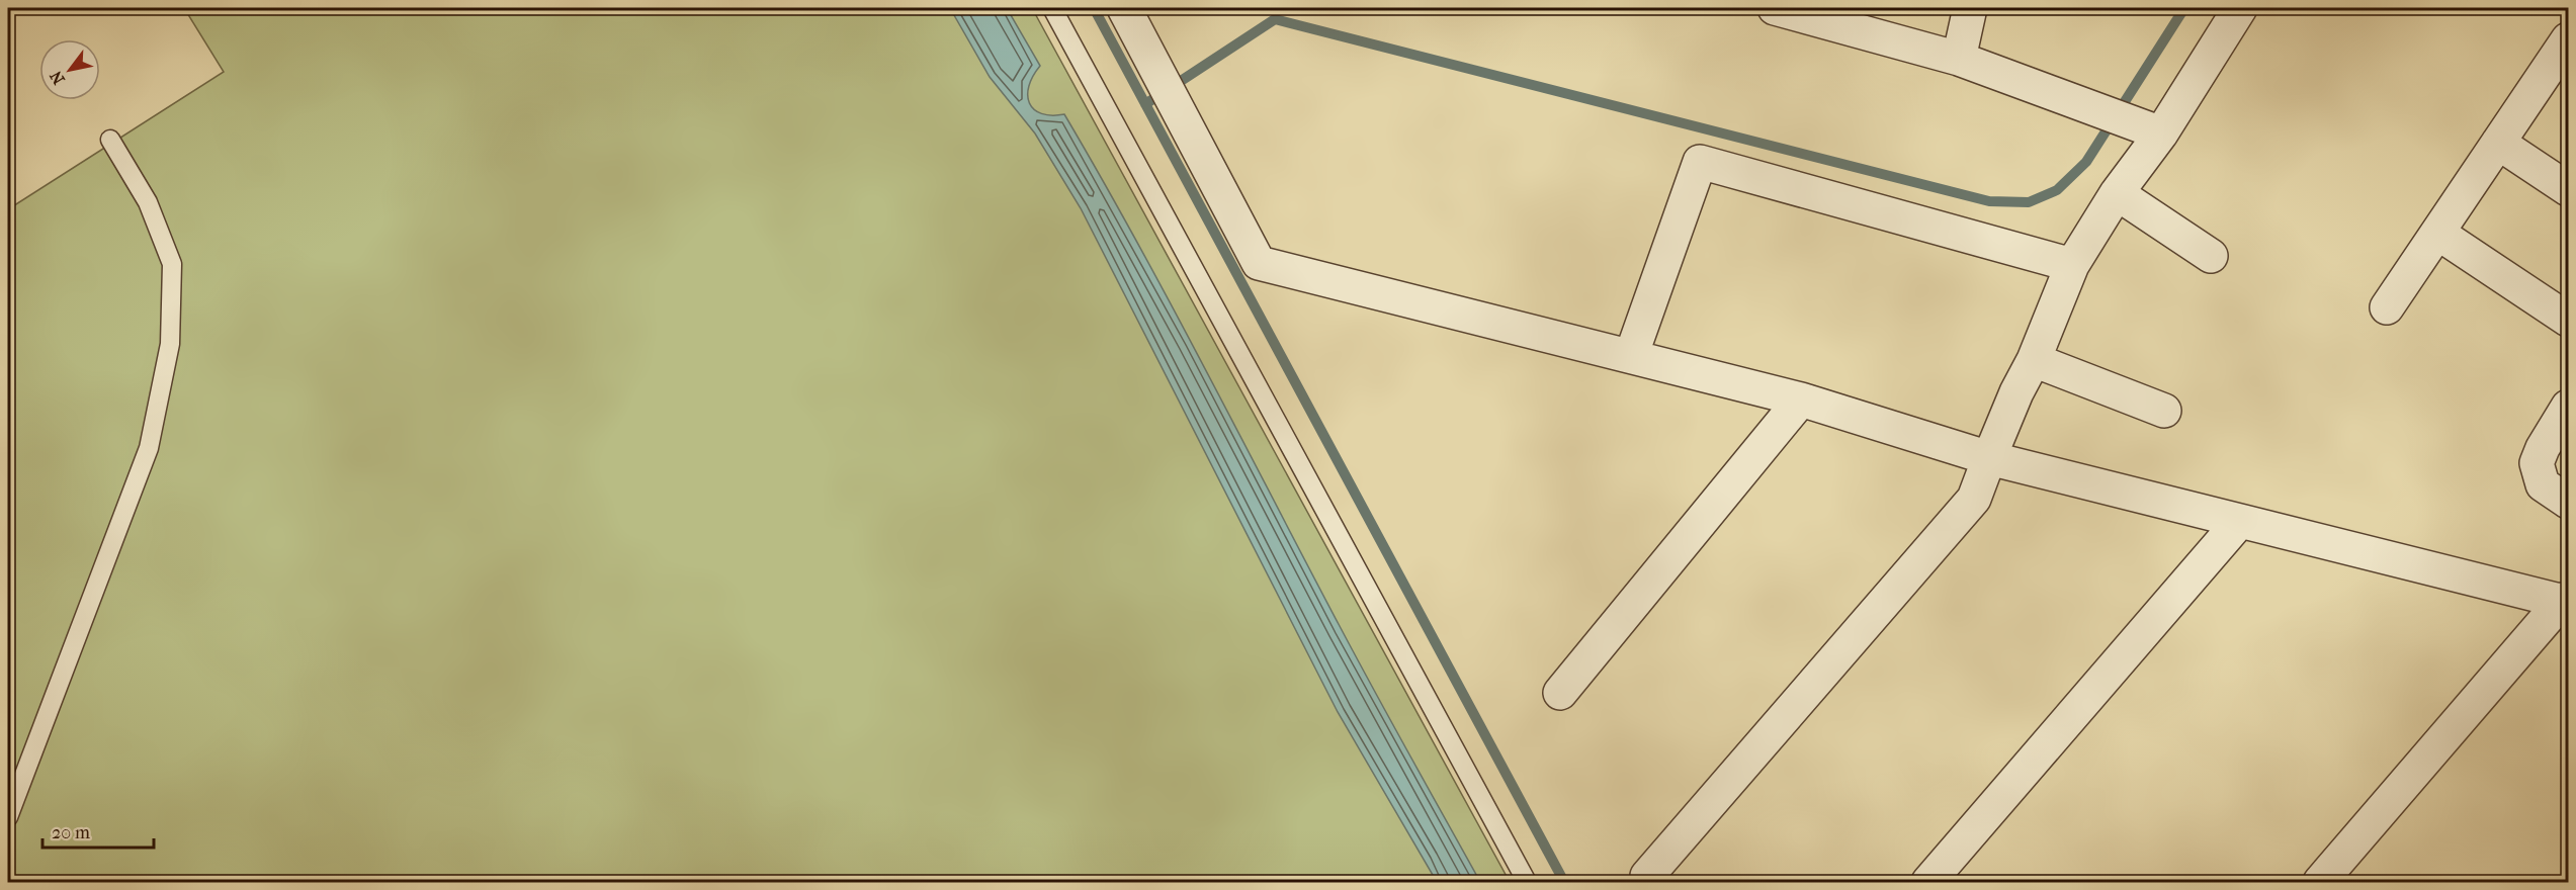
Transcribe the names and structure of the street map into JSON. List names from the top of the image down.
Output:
{
  "scale_bar": "20 m",
  "north": "bottom left"
}
